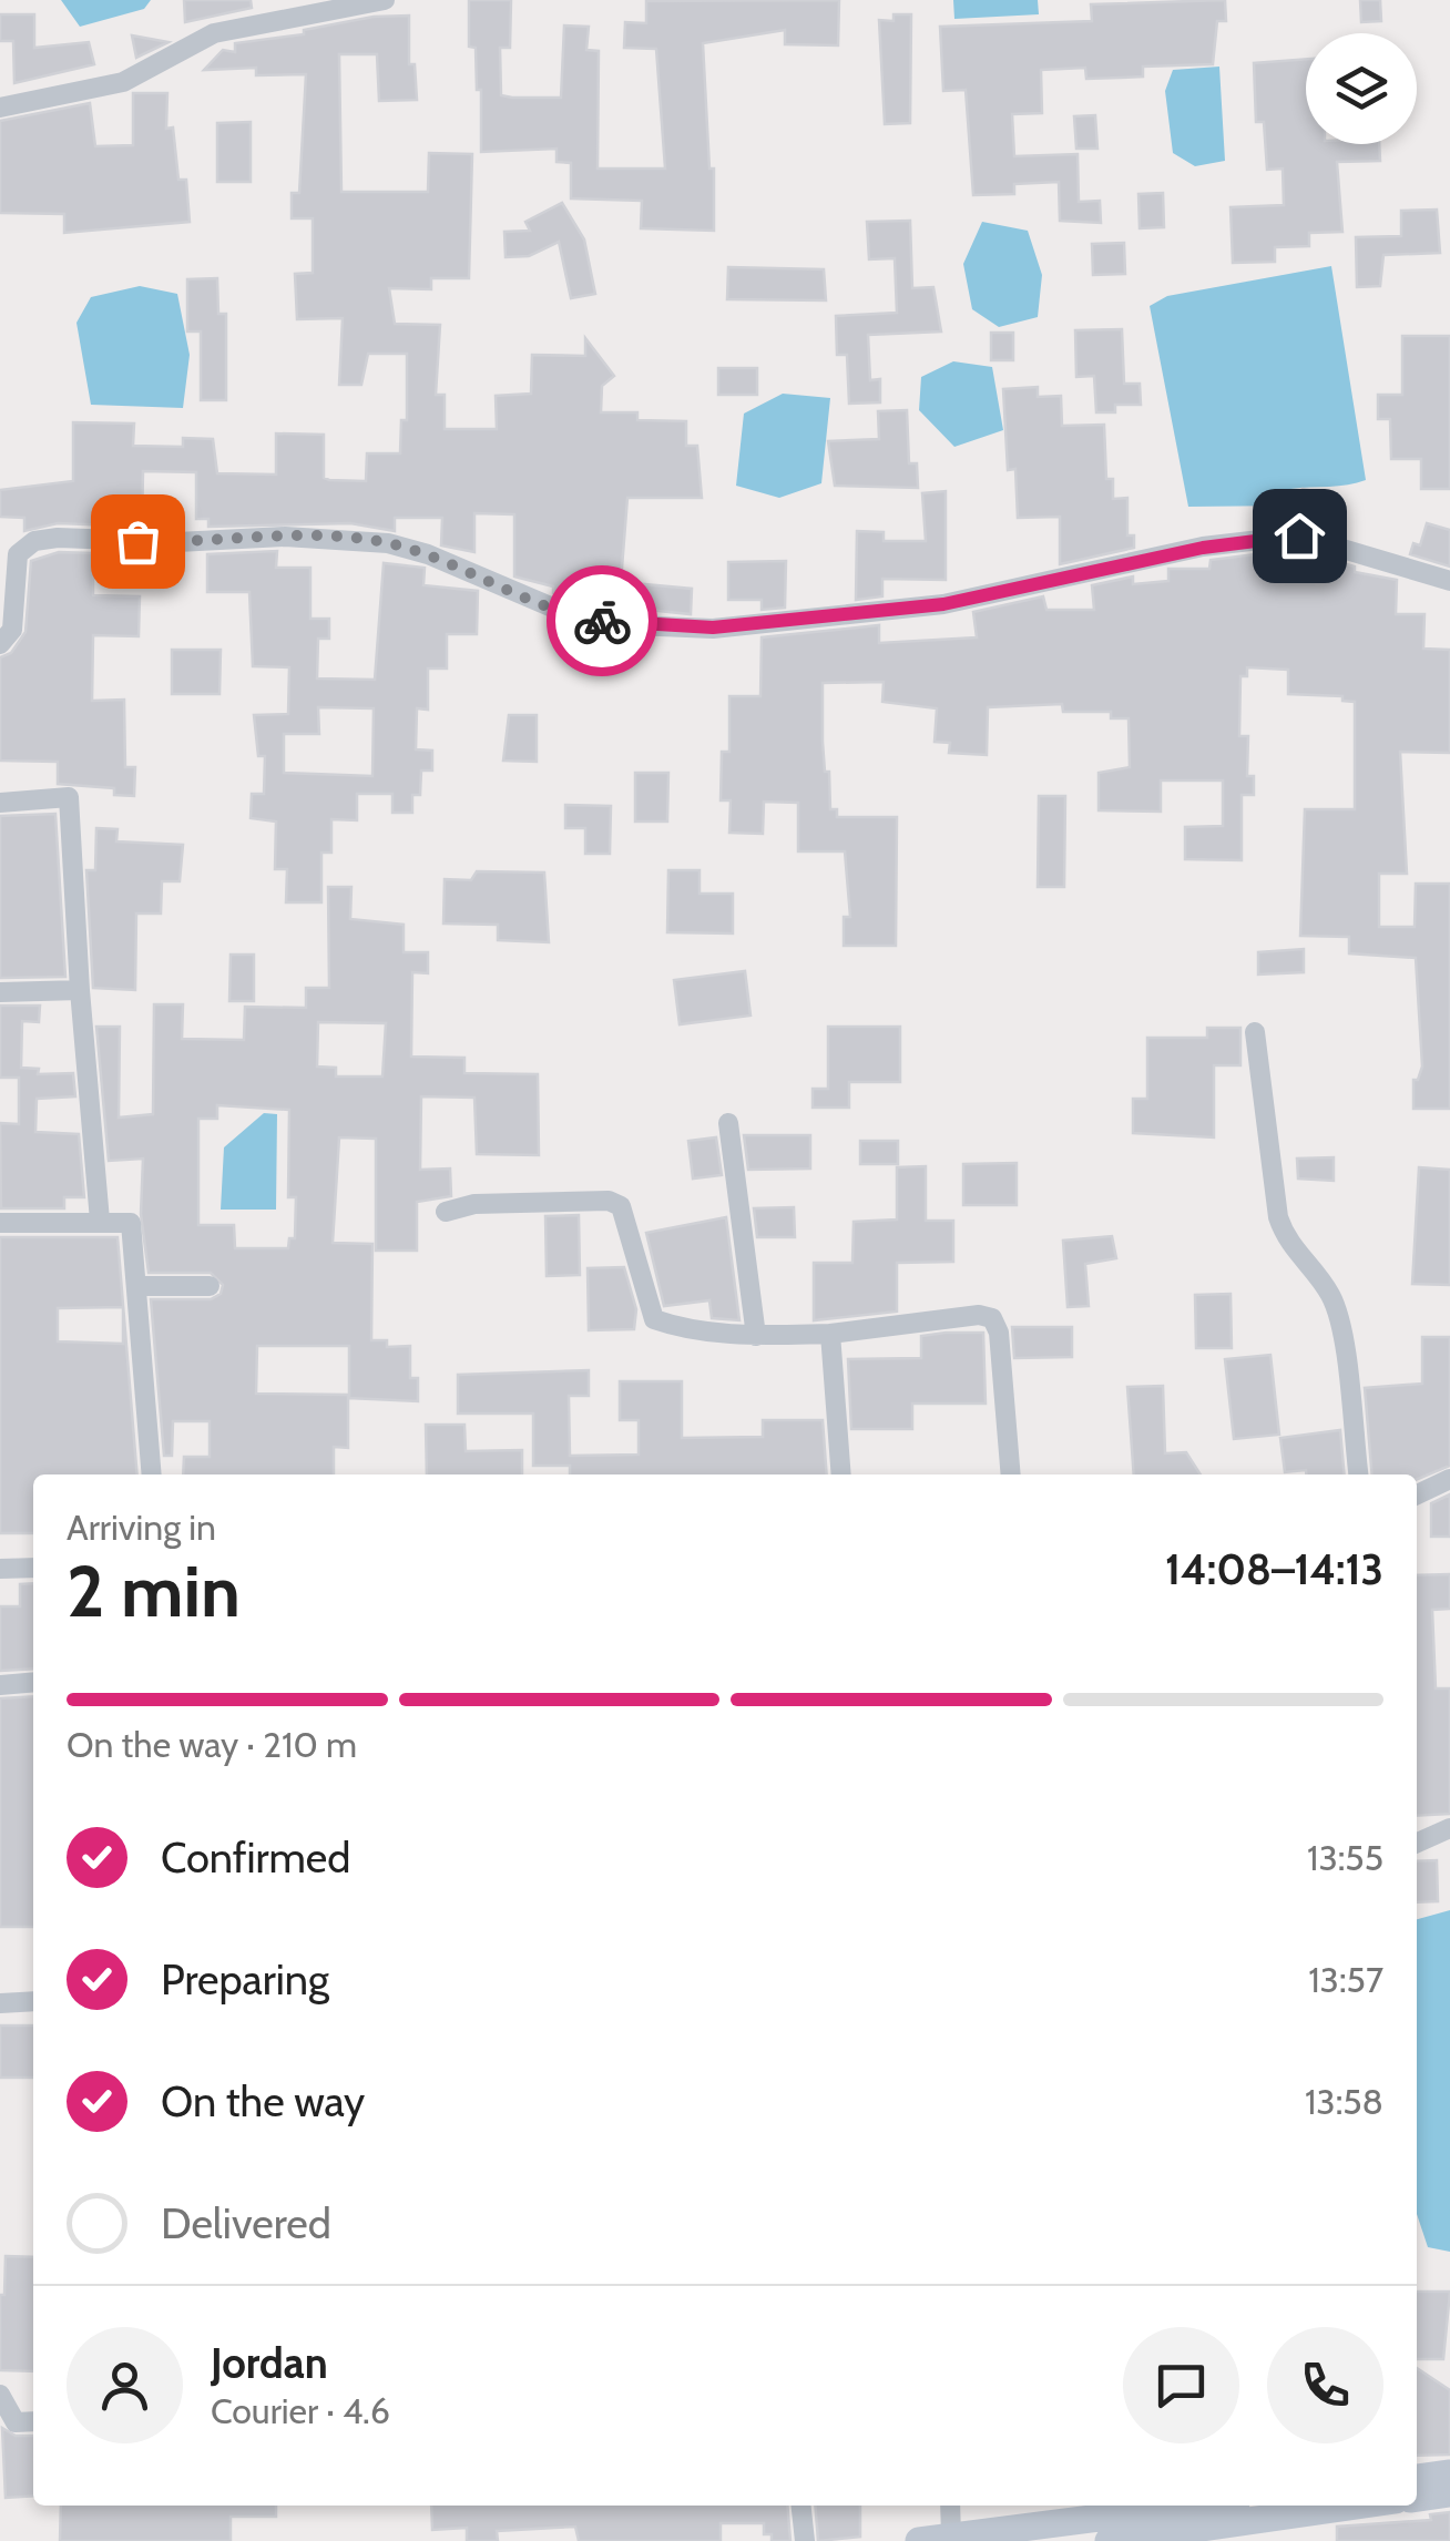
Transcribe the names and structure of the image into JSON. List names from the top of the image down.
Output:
{
  "page": {
    "heading": ["2 min", "Arriving in", "14:08–14:13"],
    "panel": ["Jordan", "Courier · 4.6"],
    "bar": "On the way · 210 m",
    "list": [
      ["Confirmed", "13:55"],
      ["Preparing", "13:57"],
      ["On the way", "13:58"],
      "Delivered"
    ]
  }
}
